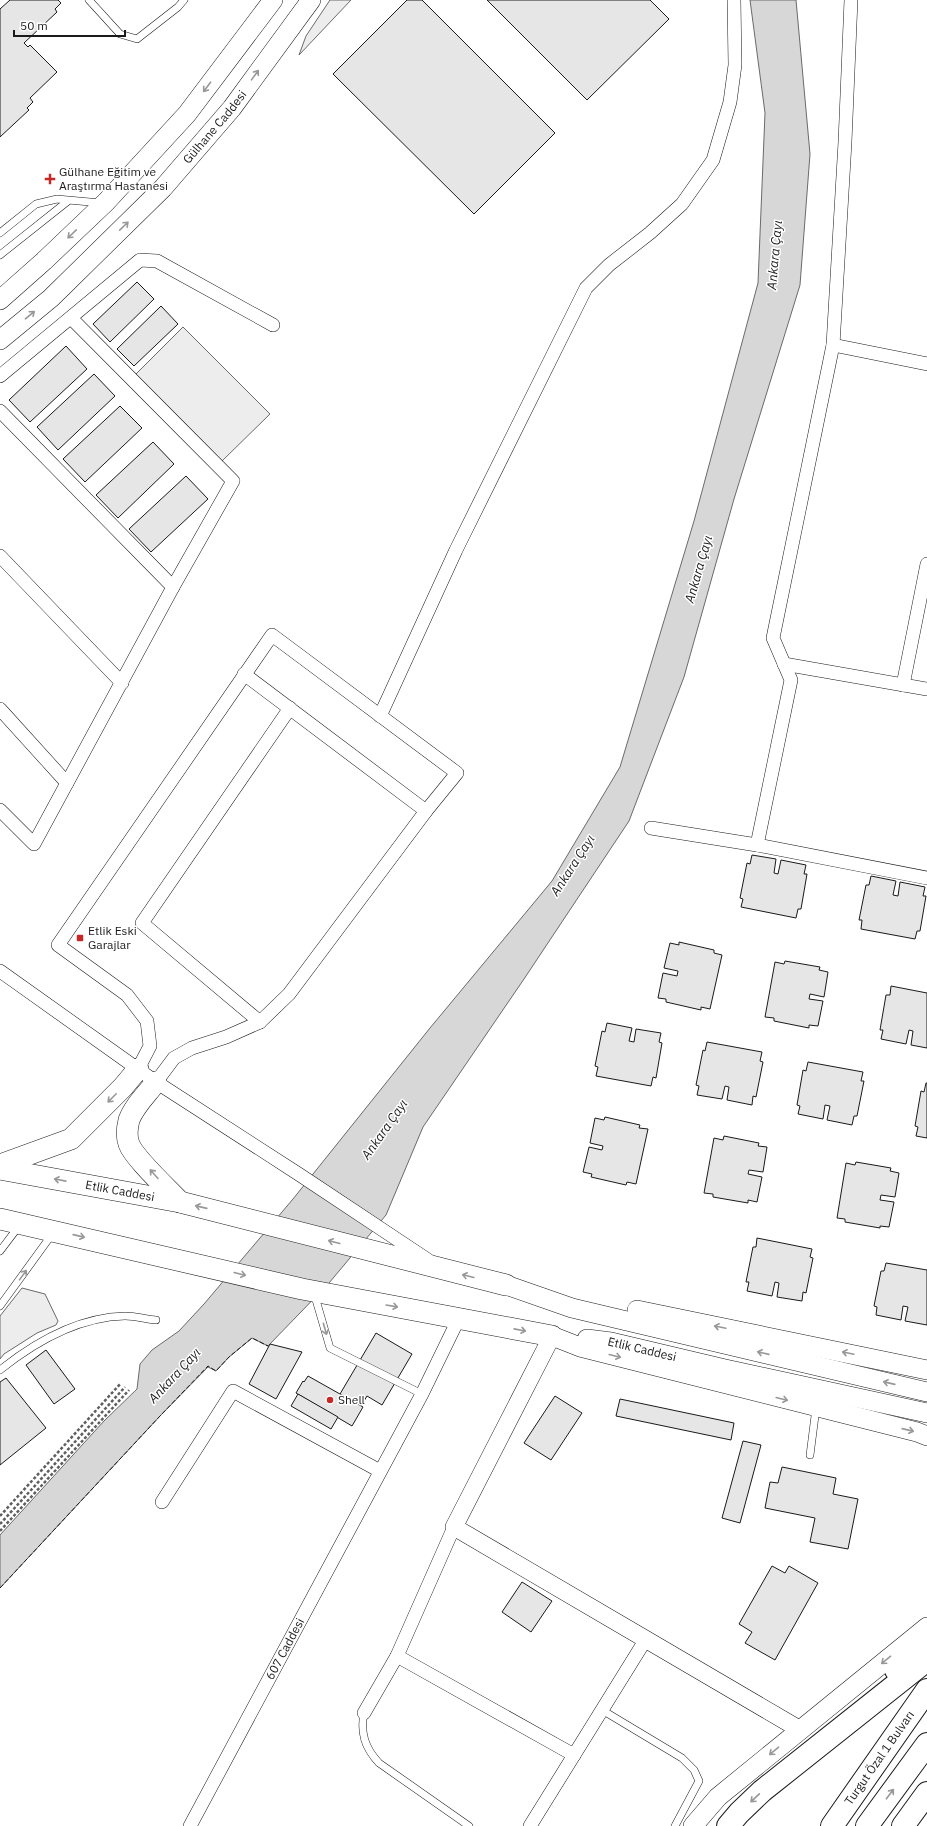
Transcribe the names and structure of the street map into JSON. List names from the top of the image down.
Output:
{
  "streets": {
    "highway": ["Turgut Özal 1 Bulvarı"],
    "main road": ["Gülhane Caddesi", "Etlik Caddesi"],
    "street": ["607 Caddesi"]
  },
  "crossings": [
    ["Etlik Caddesi", "607 Caddesi"]
  ],
  "water": ["Ankara Çayı"],
  "places": {
    "health": ["Gülhane Eğitim ve Araştırma Hastanesi"],
    "transit": ["Etlik Eski Garajlar"],
    "other": ["Shell"]
  },
  "scale_bar": "50 m"
}
